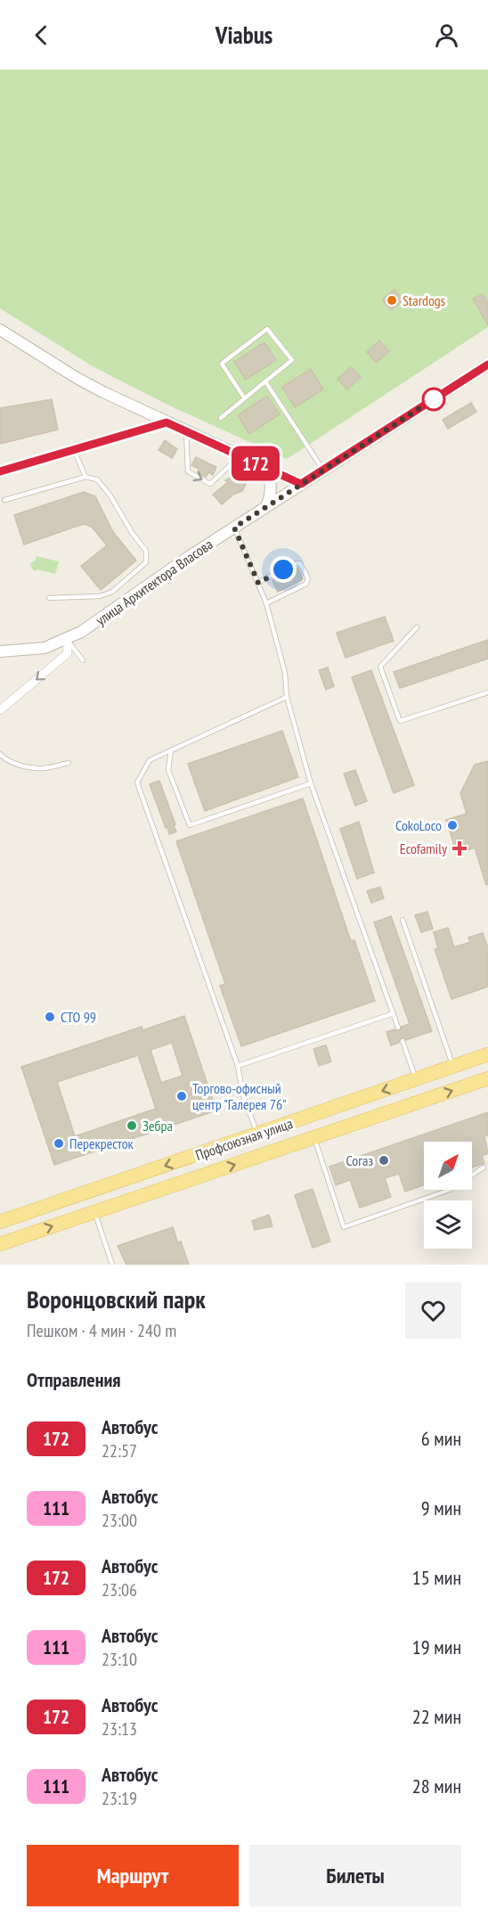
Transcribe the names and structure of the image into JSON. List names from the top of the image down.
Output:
{
  "streets": {
    "main road": ["Профсоюзная улица"],
    "street": ["улица Архитектора Власова"]
  },
  "places": {
    "other": [
      "Stardogs",
      "CokoLoco",
      "СТО 99",
      "Торгово-офисный центр \"Галерея 76\"",
      "Зебра",
      "Перекресток",
      "Согаз"
    ],
    "health": ["Ecofamily"]
  },
  "lines": ["bus line 172"],
  "north": "top right",
  "page": {
    "header": "Viabus",
    "on_map": "172",
    "heading": [
      ["Воронцовский парк", "Пешком · 4 мин · 240 m"],
      "Отправления"
    ],
    "list": [
      {
        "mark": "172",
        "name": "Автобус",
        "note": "22:57",
        "value": "6 мин"
      },
      {
        "mark": "111",
        "name": "Автобус",
        "note": "23:00",
        "value": "9 мин"
      },
      {
        "mark": "172",
        "name": "Автобус",
        "note": "23:06",
        "value": "15 мин"
      },
      {
        "mark": "111",
        "name": "Автобус",
        "note": "23:10",
        "value": "19 мин"
      },
      {
        "mark": "172",
        "name": "Автобус",
        "note": "23:13",
        "value": "22 мин"
      },
      {
        "mark": "111",
        "name": "Автобус",
        "note": "23:19",
        "value": "28 мин"
      }
    ],
    "buttons": ["Маршрут", "Билеты"]
  }
}
